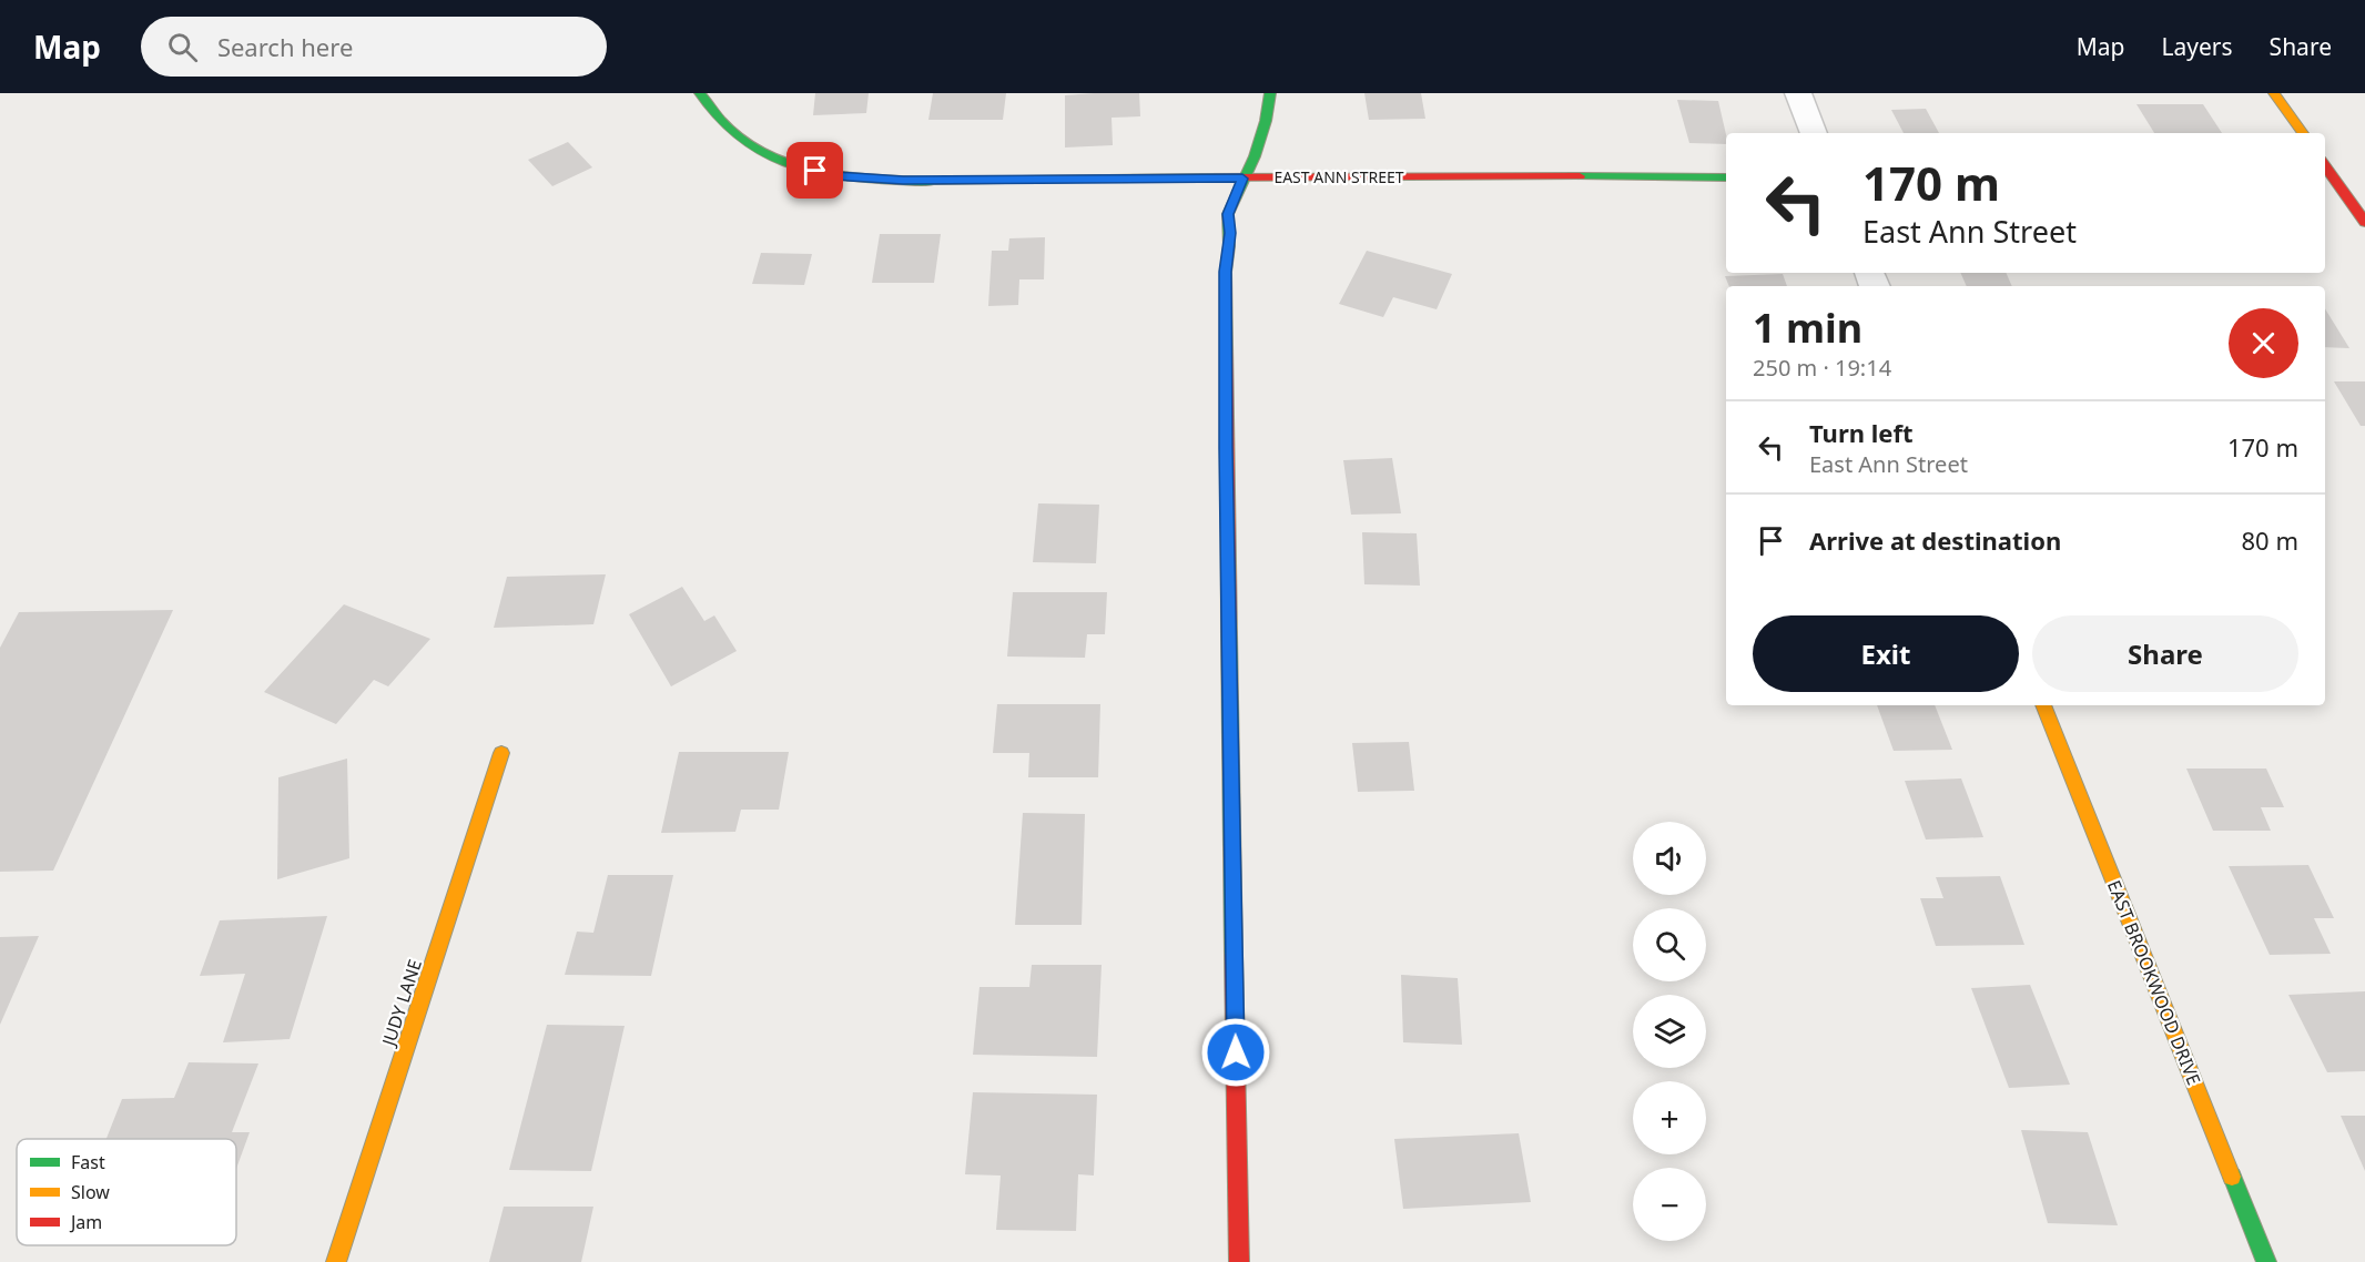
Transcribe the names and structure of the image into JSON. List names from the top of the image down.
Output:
{
  "streets": {
    "street": ["EAST ANN STREET", "EAST BROOKWOOD DRIVE", "JUDY LANE"]
  },
  "legend": ["Fast", "Slow", "Jam"],
  "page": {
    "header": "Map",
    "search": "Search here",
    "nav": ["Map", "Layers", "Share"],
    "turn": ["170 m", "East Ann Street"],
    "heading": ["1 min", "250 m · 19:14"],
    "list": [
      {
        "name": "Turn left",
        "note": "East Ann Street",
        "value": "170 m"
      },
      {
        "name": "Arrive at destination",
        "value": "80 m"
      }
    ],
    "buttons": ["Exit", "Share"],
    "map_buttons": ["+", "−"]
  }
}
